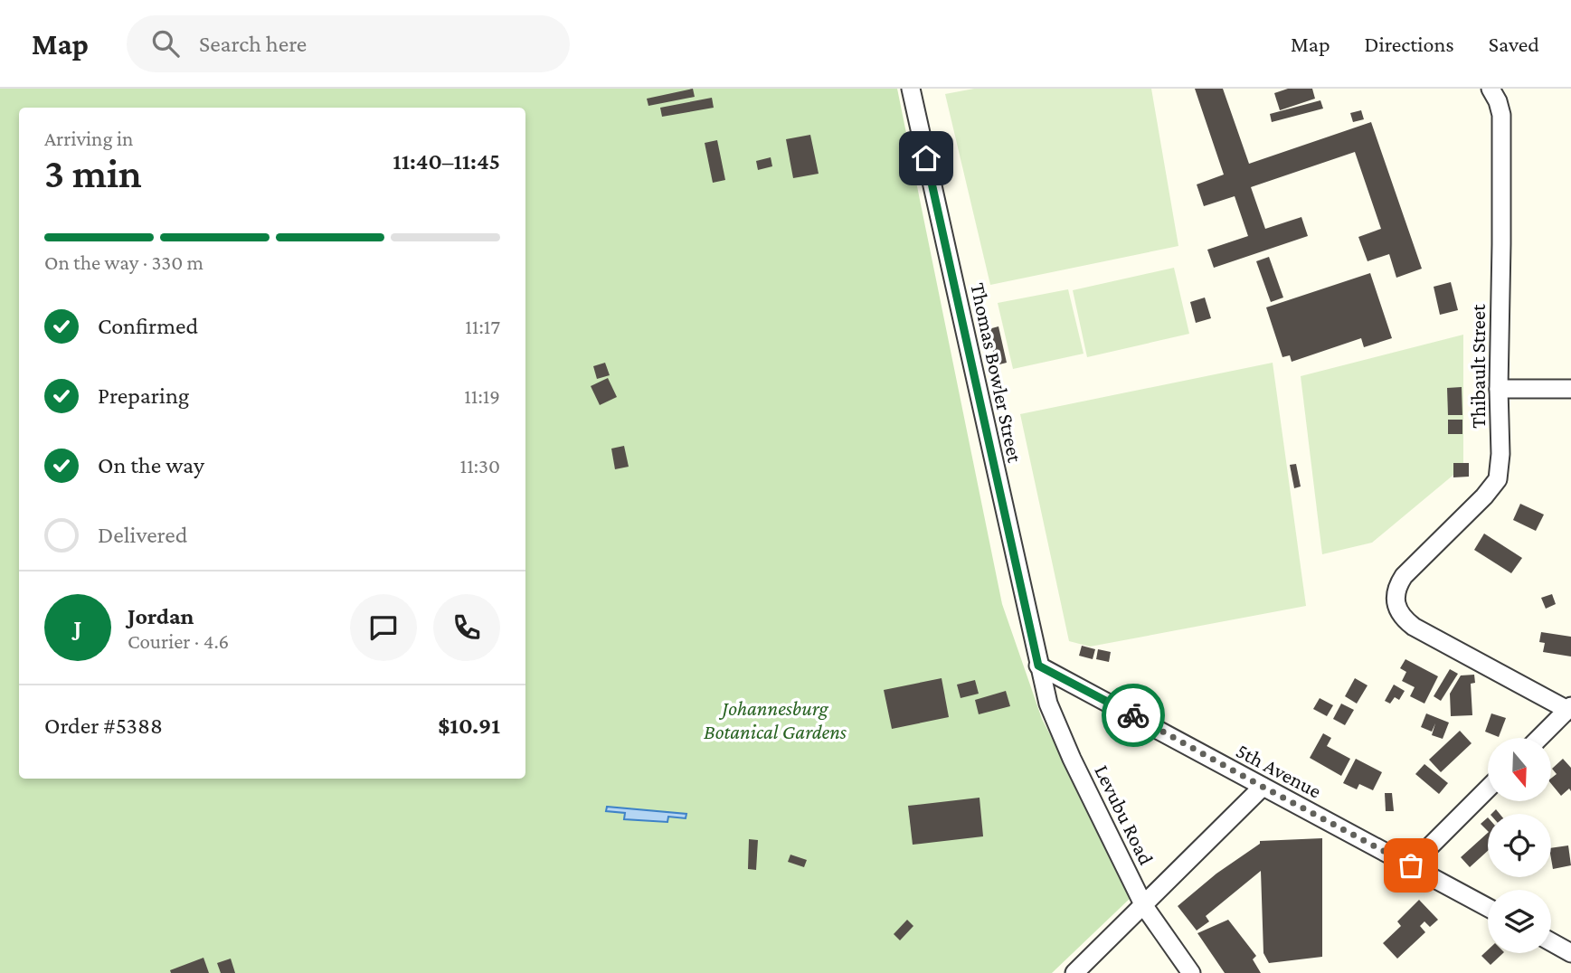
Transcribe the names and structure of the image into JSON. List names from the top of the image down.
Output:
{
  "streets": {
    "street": [
      "Thibault Street",
      "Thomas Bowler Street",
      "5th Avenue",
      "Levubu Road"
    ]
  },
  "crossings": [
    ["Thomas Bowler Street", "5th Avenue"],
    ["Thomas Bowler Street", "Levubu Road"],
    ["5th Avenue", "Levubu Road"]
  ],
  "parks": ["Johannesburg Botanical Gardens"],
  "north": "bottom",
  "page": {
    "header": "Map",
    "search": "Search here",
    "nav": ["Map", "Directions", "Saved"],
    "heading": ["3 min", "Arriving in", "11:40–11:45"],
    "panel": [
      "Jordan",
      "Courier · 4.6",
      "Order #5388",
      "$10.91"
    ],
    "bar": "On the way · 330 m",
    "list": [
      ["Confirmed", "11:17"],
      ["Preparing", "11:19"],
      ["On the way", "11:30"],
      "Delivered"
    ],
    "round": "J"
  }
}
